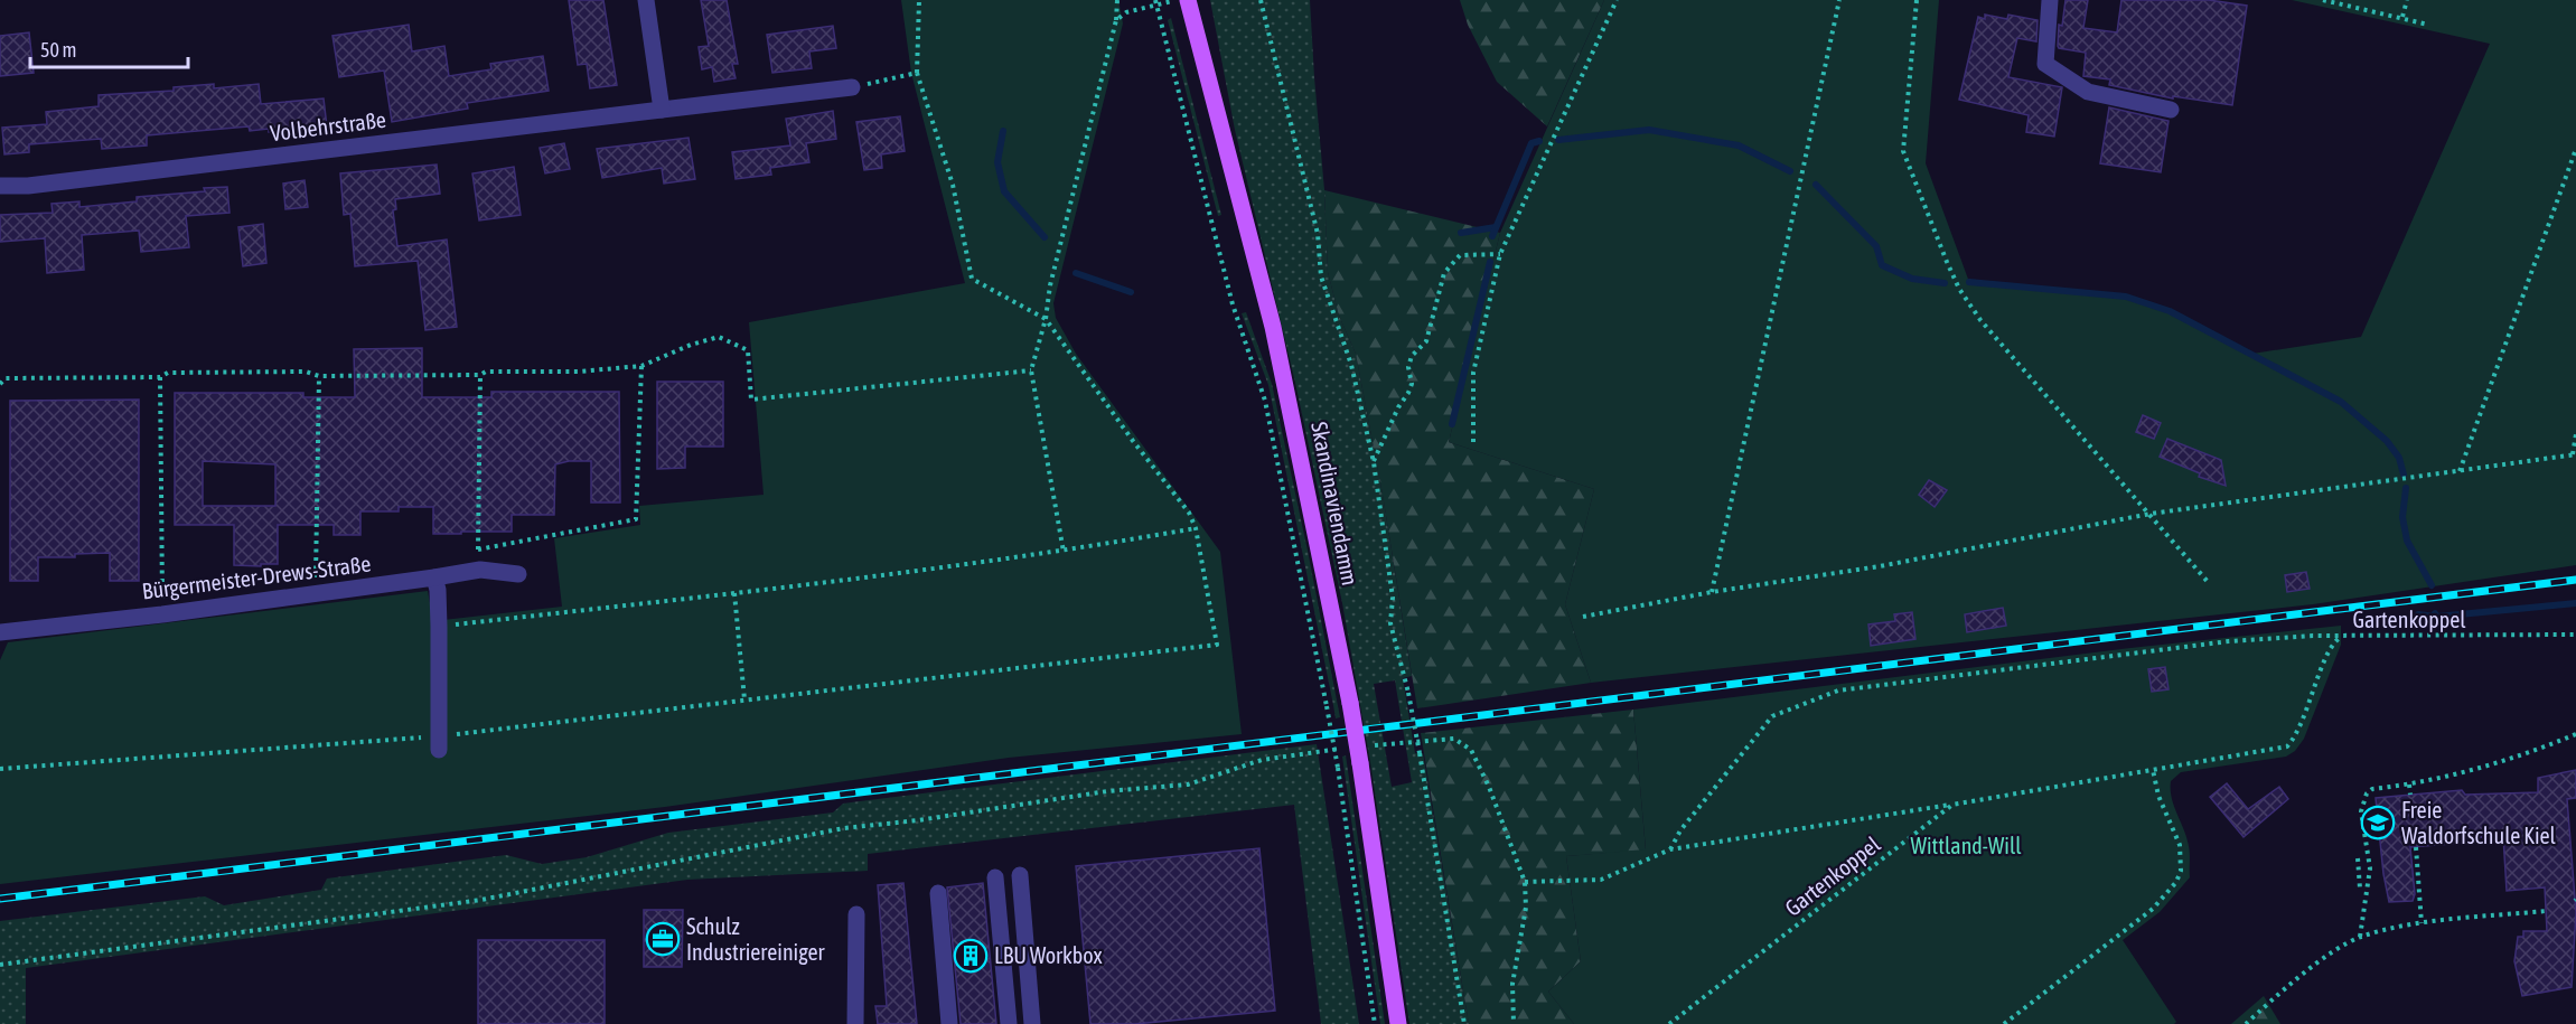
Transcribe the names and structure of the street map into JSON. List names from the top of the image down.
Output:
{
  "streets": {
    "main road": ["Skandinaviendamm"],
    "street": ["Volbehrstraße", "Bürgermeister-Drews-Straße"],
    "path": ["Gartenkoppel"]
  },
  "parks": ["Wittland-Will"],
  "places": {
    "school or university": ["Freie Waldorfschule Kiel"],
    "office": ["Schulz Industriereiniger"],
    "building": ["LBU Workbox"]
  },
  "scale_bar": "50 m"
}
